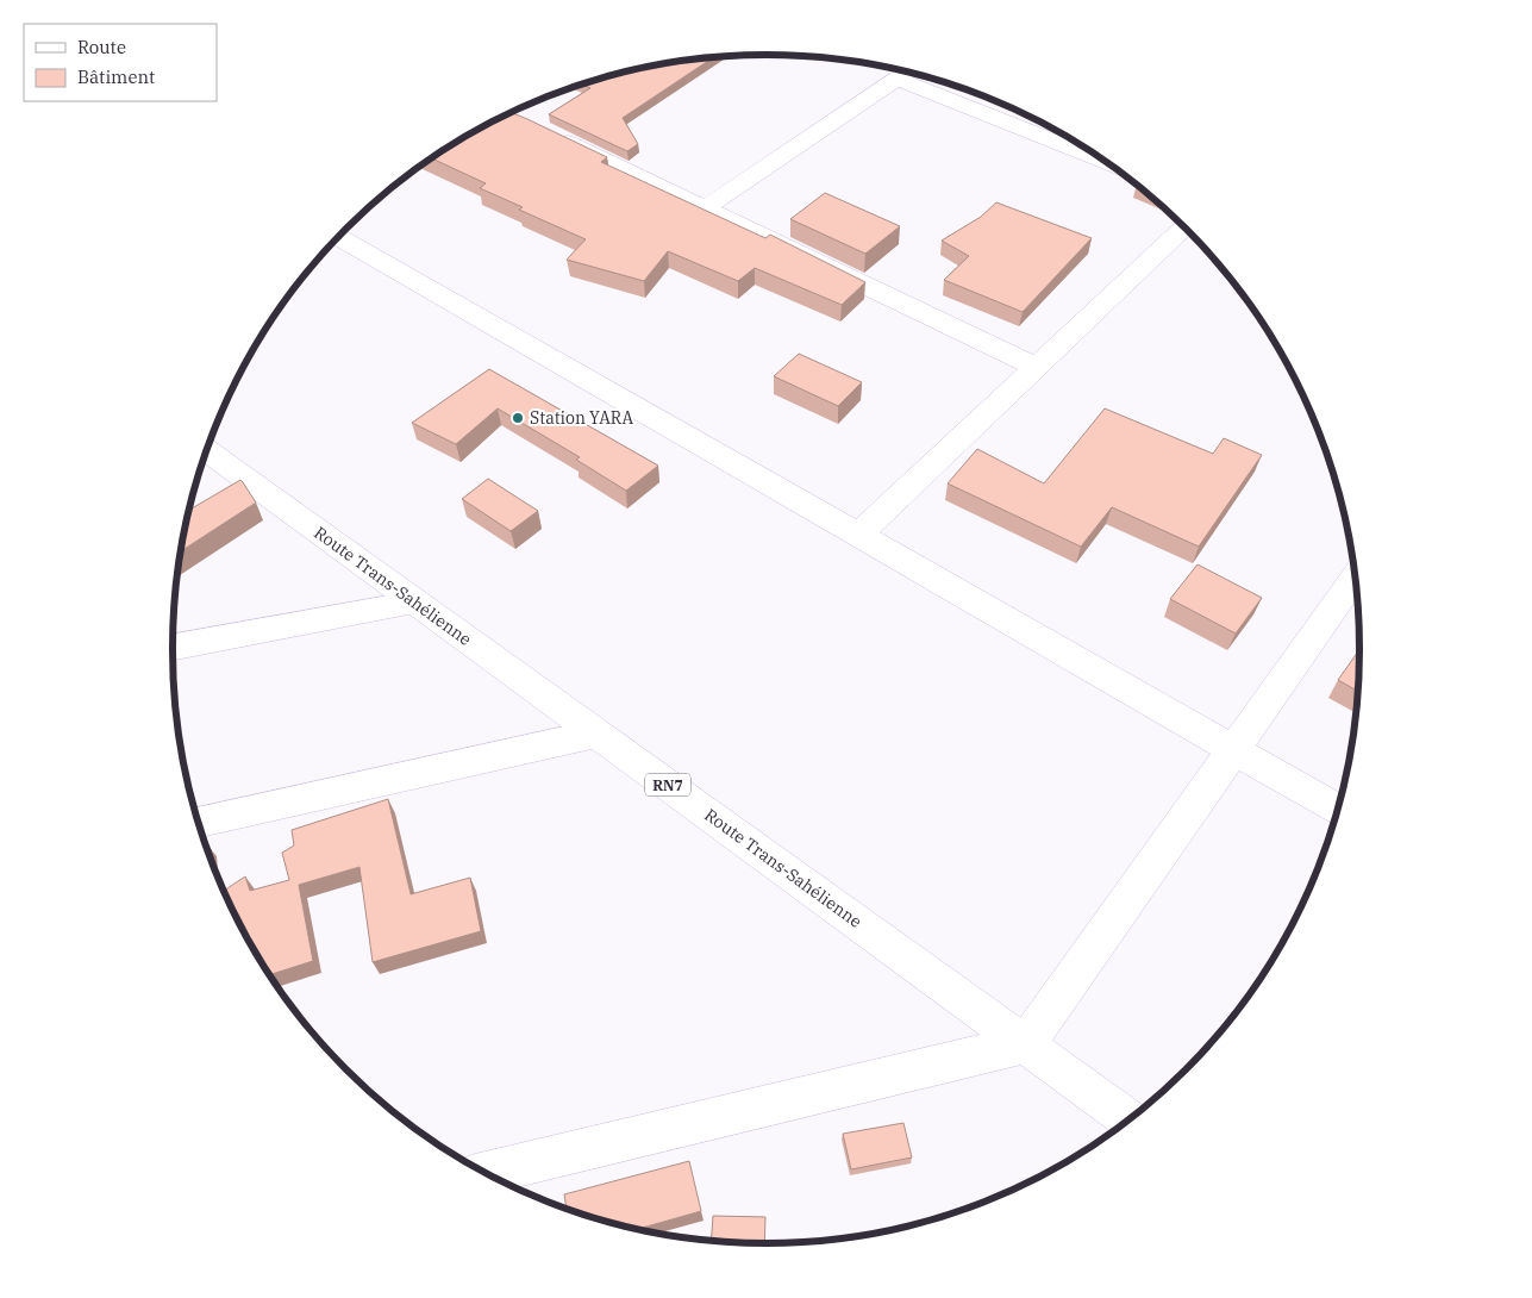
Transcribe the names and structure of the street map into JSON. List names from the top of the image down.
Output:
{
  "streets": {
    "main road": ["Route Trans-Sahélienne", "RN7"]
  },
  "places": ["Station YARA"],
  "legend": ["Route", "Bâtiment"]
}
